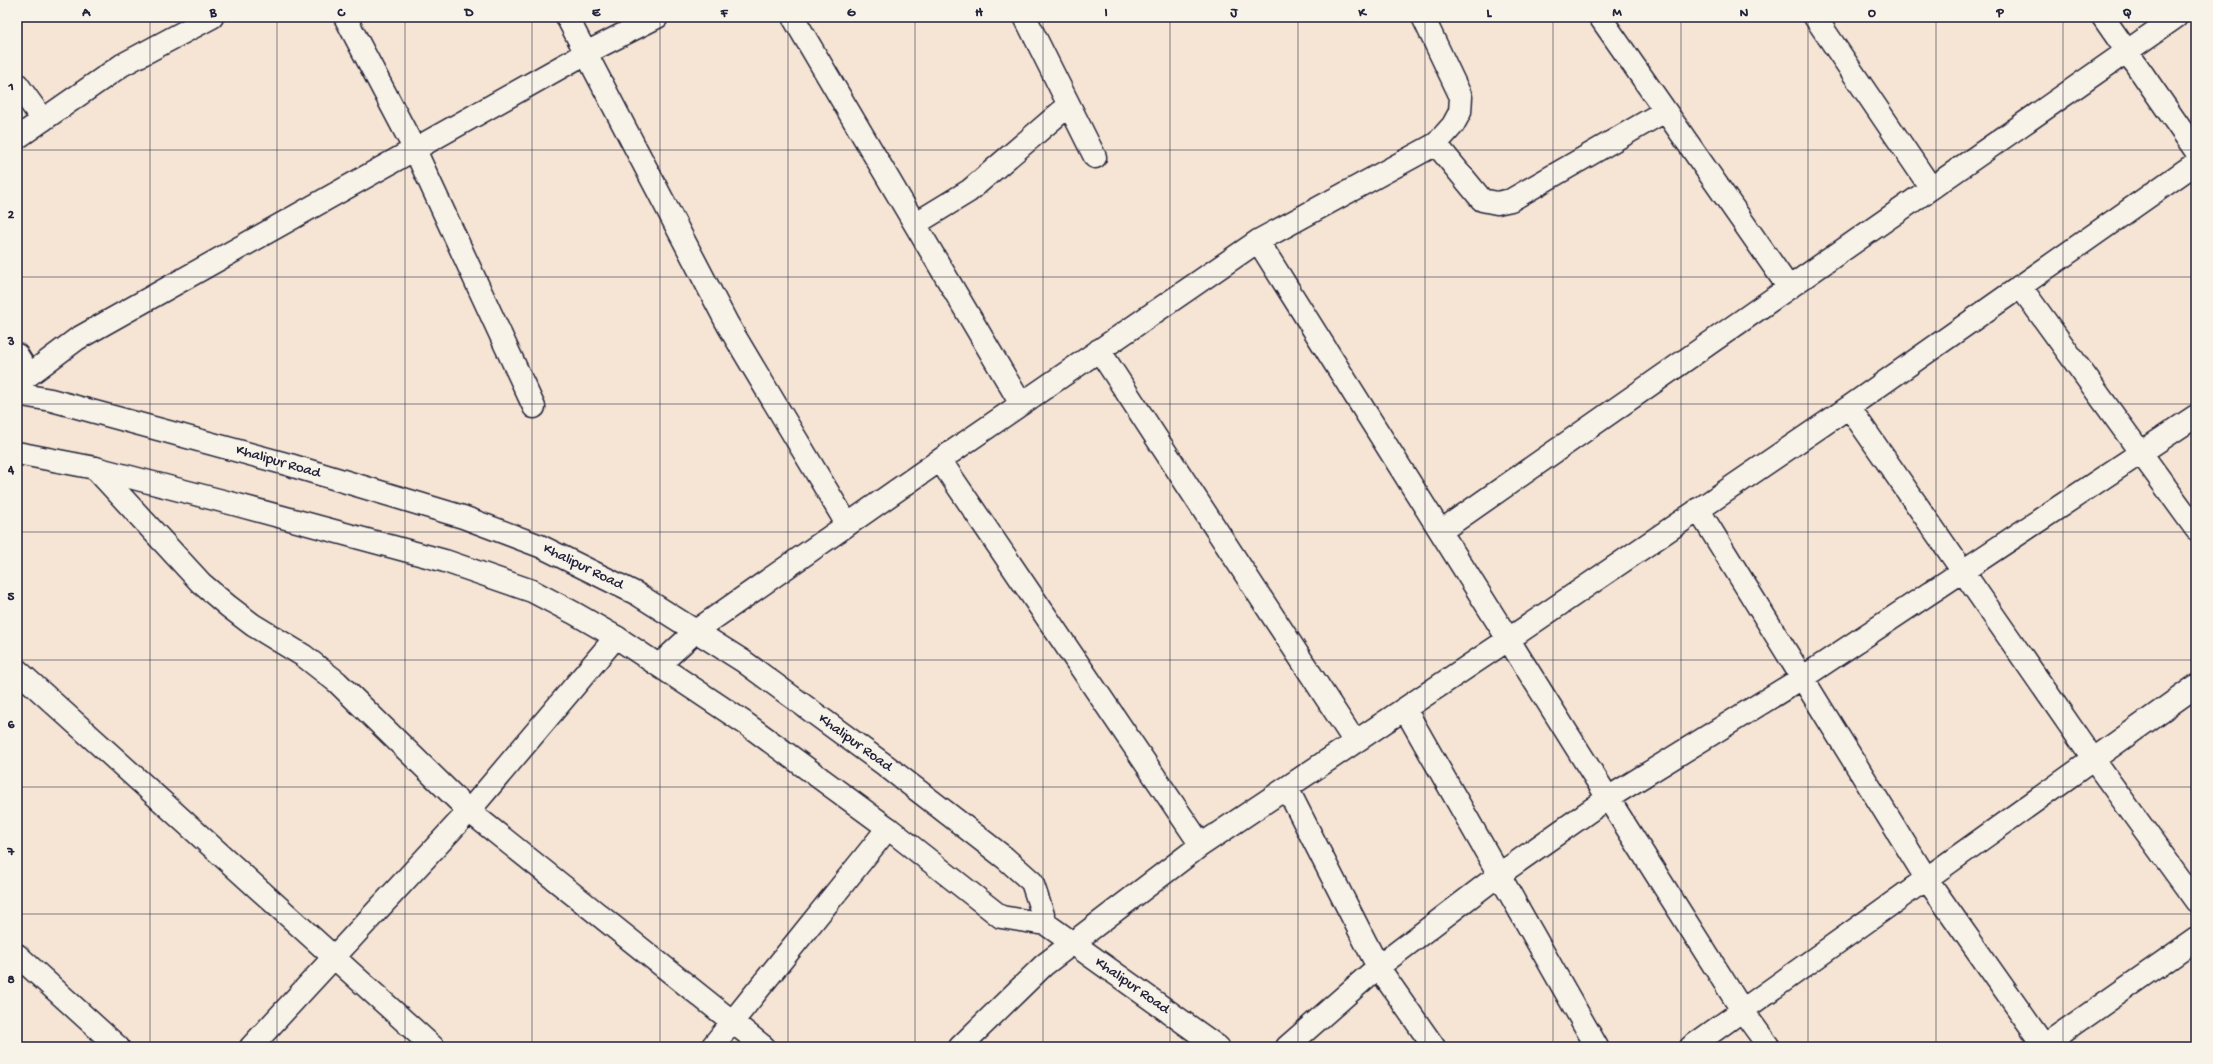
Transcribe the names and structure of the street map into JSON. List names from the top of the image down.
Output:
{
  "streets": {
    "street": ["Khalipur Road"]
  },
  "grid": {
    "columns": [
      "A",
      "B",
      "C",
      "D",
      "E",
      "F",
      "G",
      "H",
      "I",
      "J",
      "K",
      "L",
      "M",
      "N",
      "O",
      "P",
      "Q"
    ],
    "rows": [
      "1",
      "2",
      "3",
      "4",
      "5",
      "6",
      "7",
      "8"
    ]
  }
}
